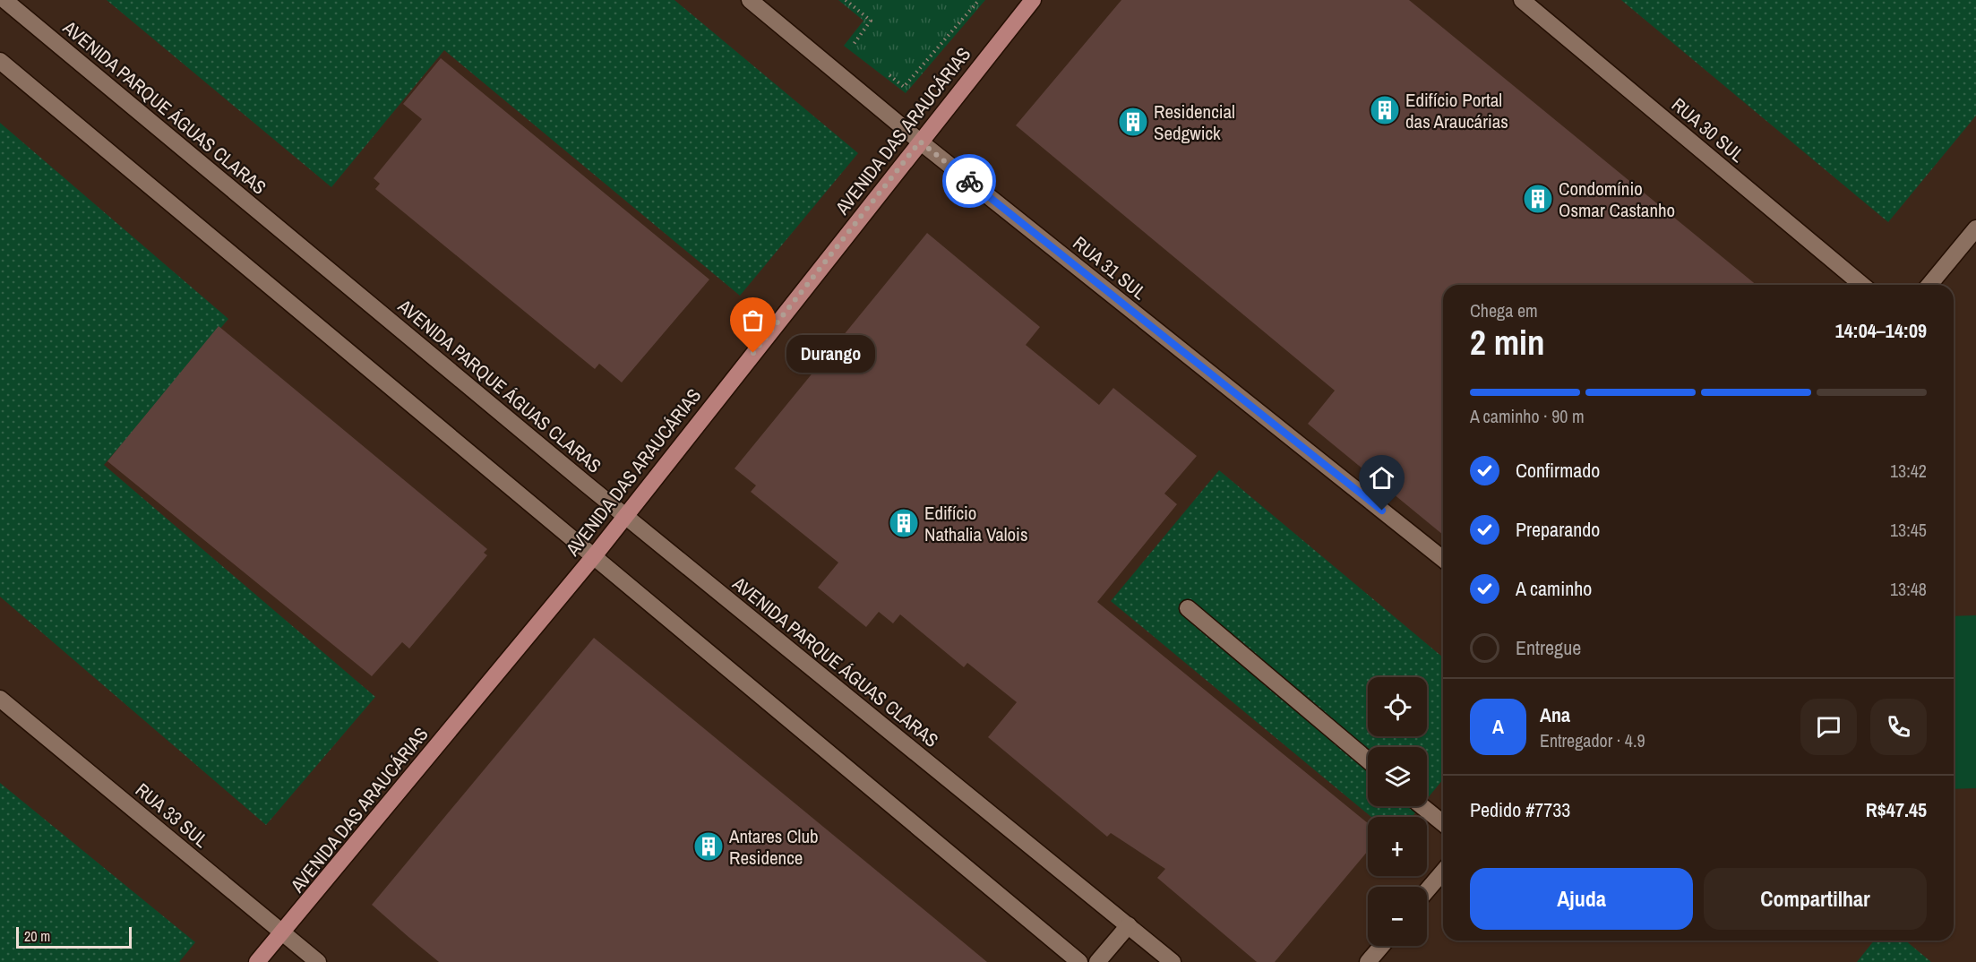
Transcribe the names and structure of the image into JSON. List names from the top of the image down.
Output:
{
  "streets": {
    "main road": ["AVENIDA DAS ARAUCÁRIAS"],
    "street": [
      "AVENIDA PARQUE ÁGUAS CLARAS",
      "RUA 30 SUL",
      "RUA 31 SUL",
      "RUA 33 SUL"
    ]
  },
  "crossings": [
    ["AVENIDA PARQUE ÁGUAS CLARAS", "AVENIDA DAS ARAUCÁRIAS"],
    ["AVENIDA DAS ARAUCÁRIAS", "RUA 31 SUL"],
    ["AVENIDA DAS ARAUCÁRIAS", "RUA 33 SUL"]
  ],
  "places": {
    "building": [
      "Edifício Portal das Araucárias",
      "Residencial Sedgwick",
      "Condomínio Osmar Castanho",
      "Edifício Nathalia Valois",
      "Antares Club Residence"
    ],
    "other": ["Durango"]
  },
  "scale_bar": "20 m",
  "page": {
    "heading": ["2 min", "Chega em", "14:04–14:09"],
    "panel": [
      "Ana",
      "Entregador · 4.9",
      "Pedido #7733",
      "R$47.45"
    ],
    "bubble": "Durango",
    "bar": "A caminho · 90 m",
    "list": [
      ["Confirmado", "13:42"],
      ["Preparando", "13:45"],
      ["A caminho", "13:48"],
      "Entregue"
    ],
    "map_buttons": ["+", "−"],
    "round": "A",
    "buttons": ["Ajuda", "Compartilhar"],
    "scale": "20 m"
  }
}
